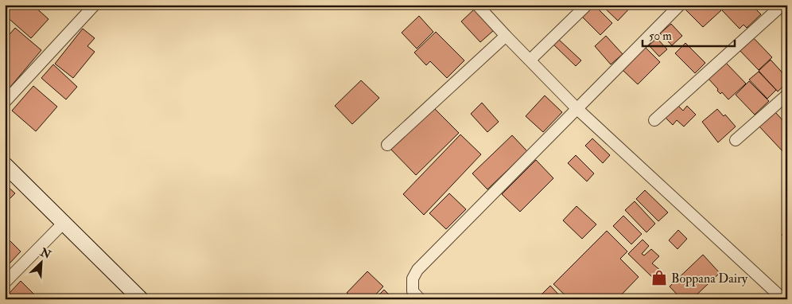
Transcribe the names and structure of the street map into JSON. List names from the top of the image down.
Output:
{
  "places": {
    "shop": ["Boppana Dairy"]
  },
  "scale_bar": "50 m",
  "north": "top right"
}
